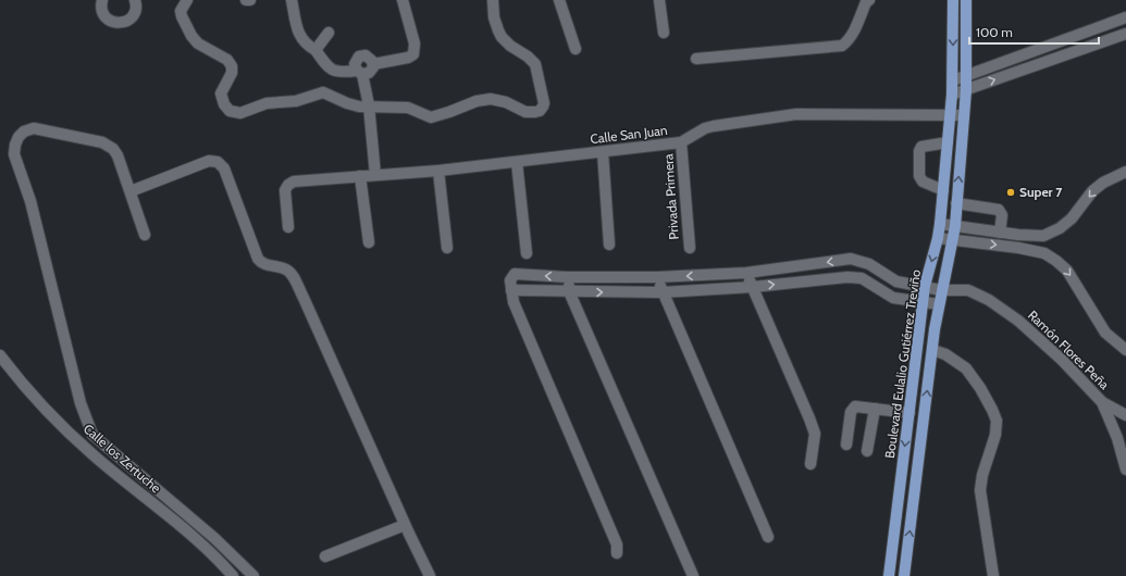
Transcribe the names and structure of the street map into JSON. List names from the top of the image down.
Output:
{
  "streets": {
    "main road": ["Boulevard Eulalio Gutiérrez Treviño"],
    "street": [
      "Calle San Juan",
      "Privada Primera",
      "Ramón Flores Peña",
      "Calle los Zertuche"
    ]
  },
  "crossings": [
    ["Calle San Juan", "Privada Primera"],
    ["Calle San Juan", "Boulevard Eulalio Gutiérrez Treviño"],
    ["Ramón Flores Peña", "Boulevard Eulalio Gutiérrez Treviño"]
  ],
  "places": ["Super 7"],
  "scale_bar": "100 m"
}
